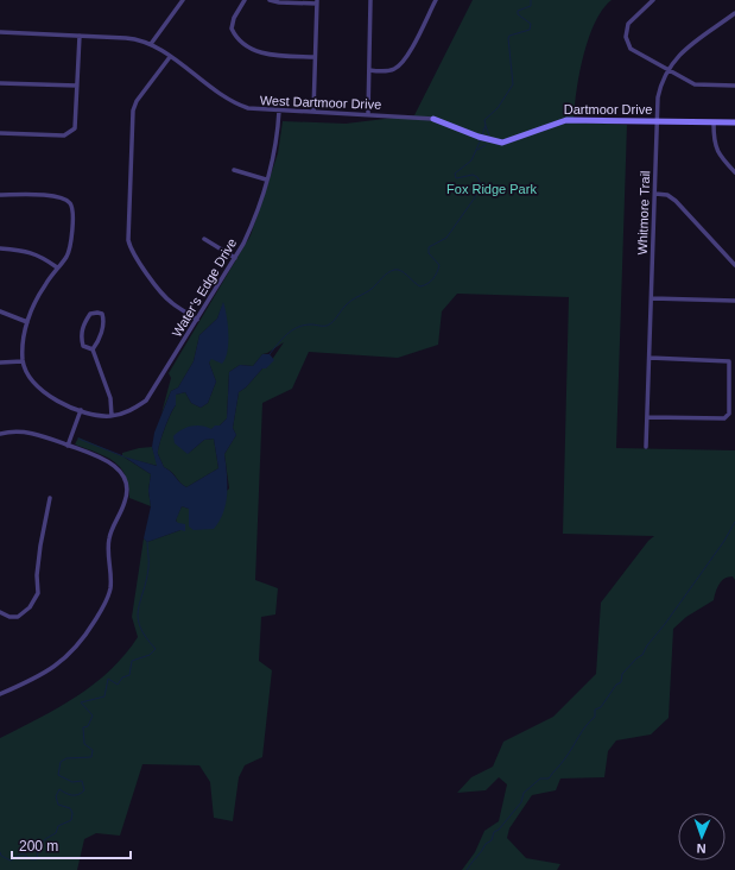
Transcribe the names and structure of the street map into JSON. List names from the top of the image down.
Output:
{
  "streets": {
    "street": [
      "West Dartmoor Drive",
      "Dartmoor Drive",
      "Whitmore Trail",
      "Water’s Edge Drive"
    ]
  },
  "crossings": [
    ["West Dartmoor Drive", "Dartmoor Drive"],
    ["West Dartmoor Drive", "Water’s Edge Drive"],
    ["Dartmoor Drive", "Whitmore Trail"]
  ],
  "parks": ["Fox Ridge Park"],
  "scale_bar": "200 m",
  "north": "bottom"
}
